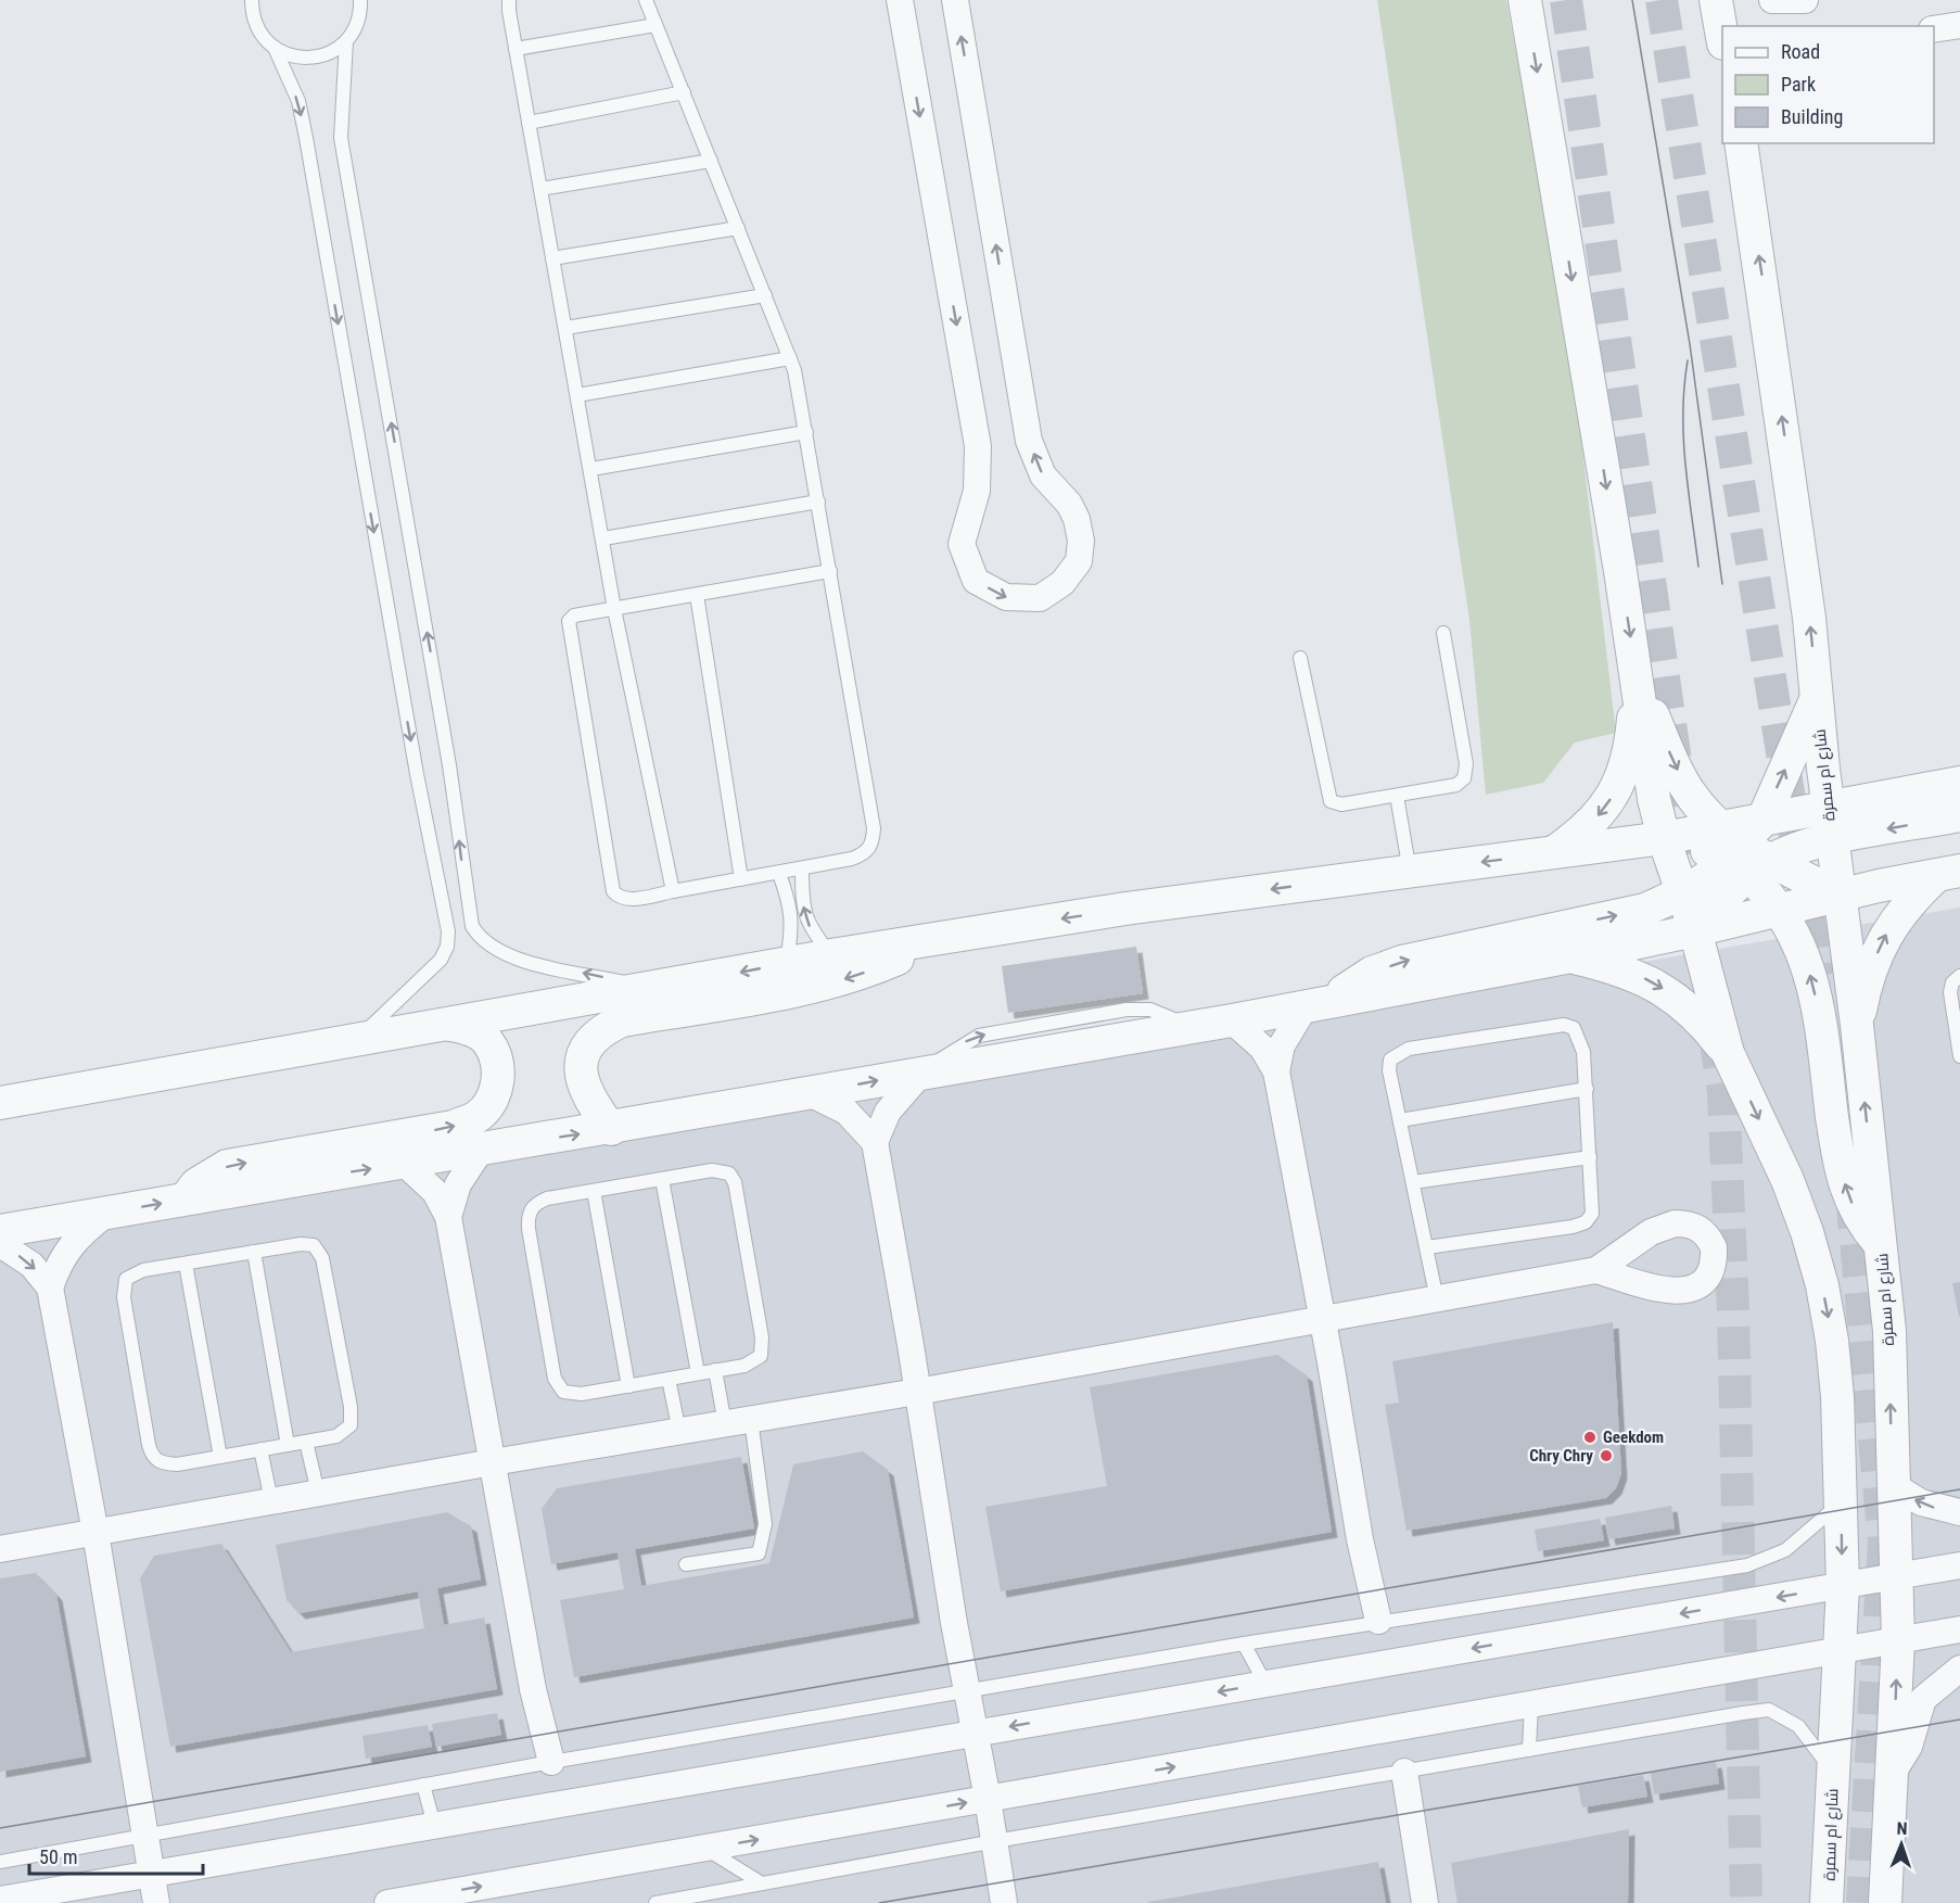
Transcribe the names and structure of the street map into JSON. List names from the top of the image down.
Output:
{
  "streets": {
    "street": ["شارع ام سمرة"]
  },
  "places": ["Geekdom", "Chry Chry"],
  "legend": ["Road", "Park", "Building"],
  "scale_bar": "50 m",
  "north": "top"
}
